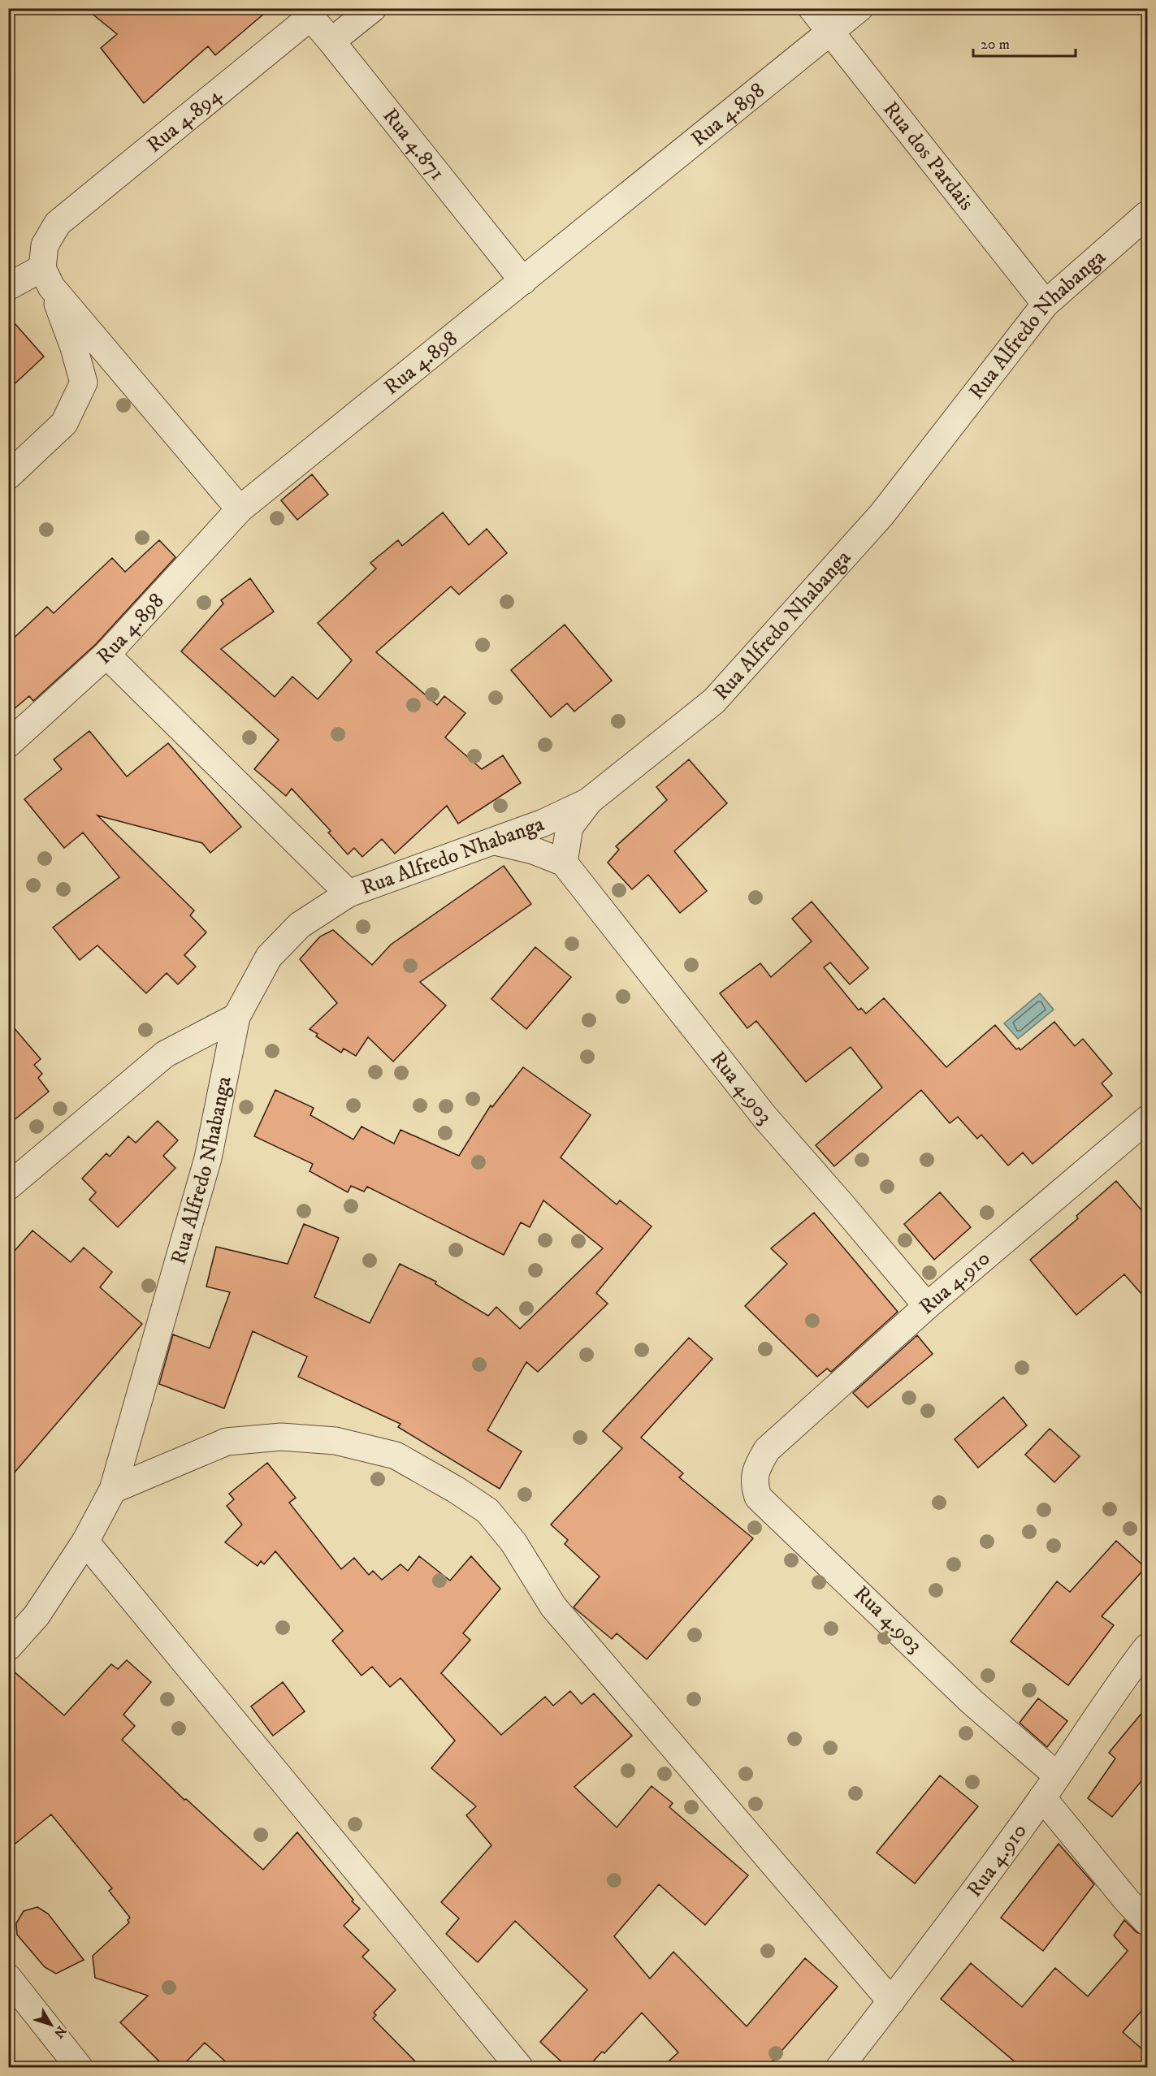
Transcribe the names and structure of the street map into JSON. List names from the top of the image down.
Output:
{
  "streets": {
    "street": [
      "Rua 4.898",
      "Rua 4.894",
      "Rua 4.871",
      "Rua dos Pardais",
      "Rua Alfredo Nhabanga",
      "Rua 4.903",
      "Rua 4.910"
    ]
  },
  "crossings": [
    ["Rua 4.898", "Rua 4.871"],
    ["Rua 4.898", "Rua dos Pardais"],
    ["Rua 4.894", "Rua 4.871"],
    ["Rua dos Pardais", "Rua Alfredo Nhabanga"],
    ["Rua 4.903", "Rua 4.910"]
  ],
  "scale_bar": "20 m",
  "north": "bottom right"
}
